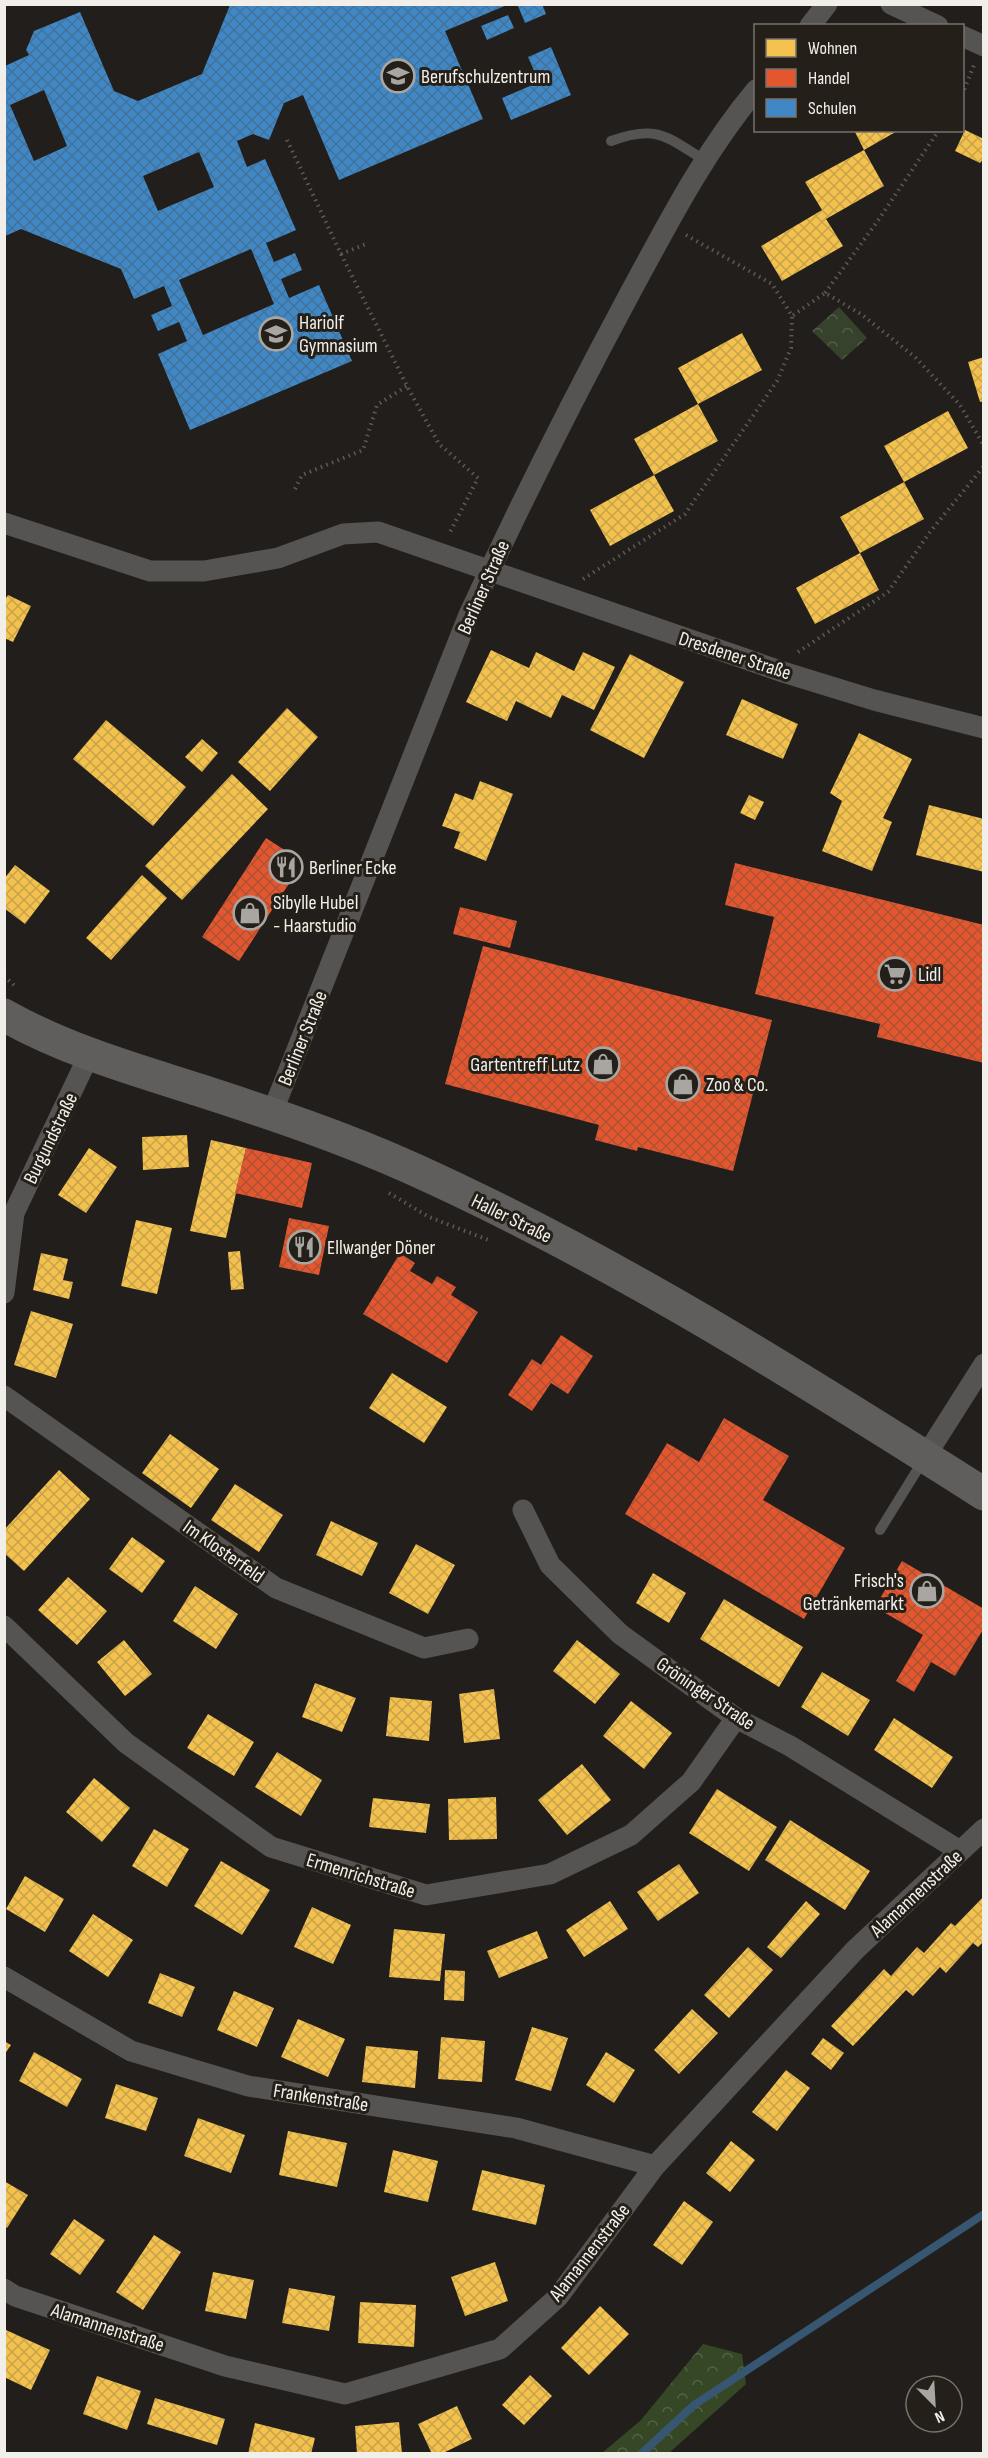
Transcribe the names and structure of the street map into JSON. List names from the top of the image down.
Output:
{
  "streets": {
    "main road": ["Haller Straße"],
    "street": [
      "Berliner Straße",
      "Dresdener Straße",
      "Burgundstraße",
      "Im Klosterfeld",
      "Gröninger Straße",
      "Ermenrichstraße",
      "Alamannenstraße",
      "Frankenstraße"
    ]
  },
  "crossings": [
    ["Berliner Straße", "Dresdener Straße"],
    ["Berliner Straße", "Haller Straße"],
    ["Burgundstraße", "Haller Straße"],
    ["Gröninger Straße", "Ermenrichstraße"],
    ["Gröninger Straße", "Alamannenstraße"],
    ["Alamannenstraße", "Frankenstraße"]
  ],
  "places": {
    "school or university": ["Berufschulzentrum", "Hariolf Gymnasium"],
    "restaurant": ["Berliner Ecke", "Ellwanger Döner"],
    "shop": [
      "Sibylle Hubel - Haarstudio",
      "Gartentreff Lutz",
      "Zoo & Co.",
      "Frisch's Getränkemarkt"
    ],
    "supermarket": ["Lidl"]
  },
  "legend": ["Wohnen", "Handel", "Schulen"],
  "north": "bottom right"
}
